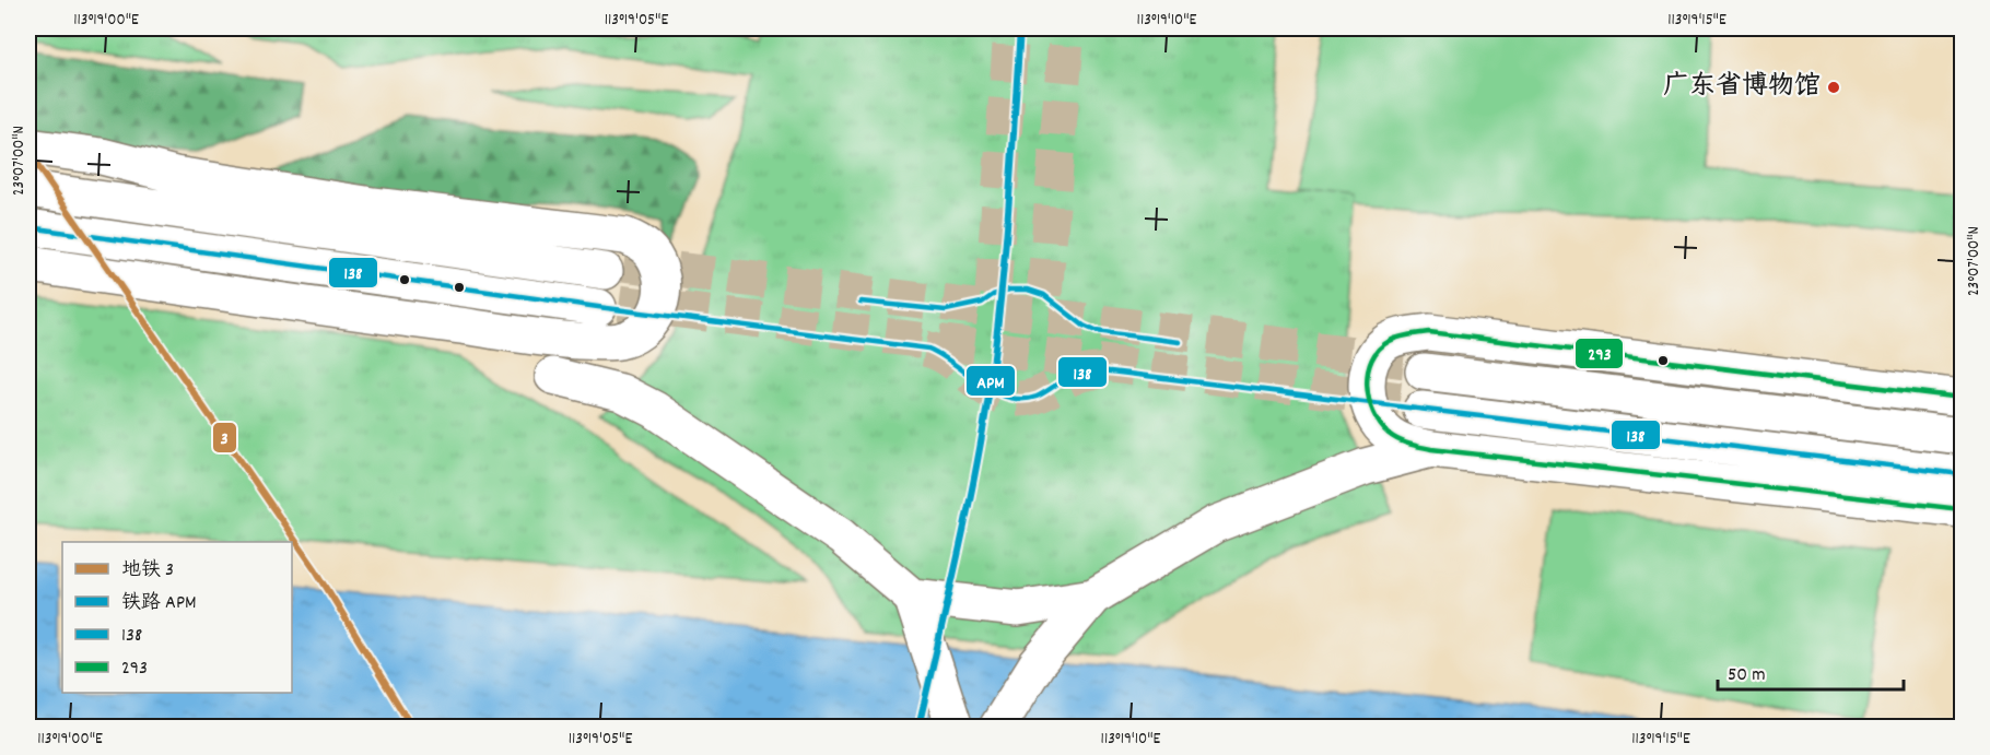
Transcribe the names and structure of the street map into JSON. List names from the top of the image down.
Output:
{
  "places": ["广东省博物馆"],
  "lines": [
    "rail line APM",
    "metro line 3",
    "transit line 138",
    "transit line 293"
  ],
  "legend": [
    "地铁 3",
    "铁路 APM",
    "138",
    "293"
  ],
  "scale_bar": "50 m",
  "coordinates": [
    "113°19'00\"E",
    "113°19'05\"E",
    "113°19'10\"E",
    "113°19'15\"E",
    "23°07'00\"N"
  ]
}
